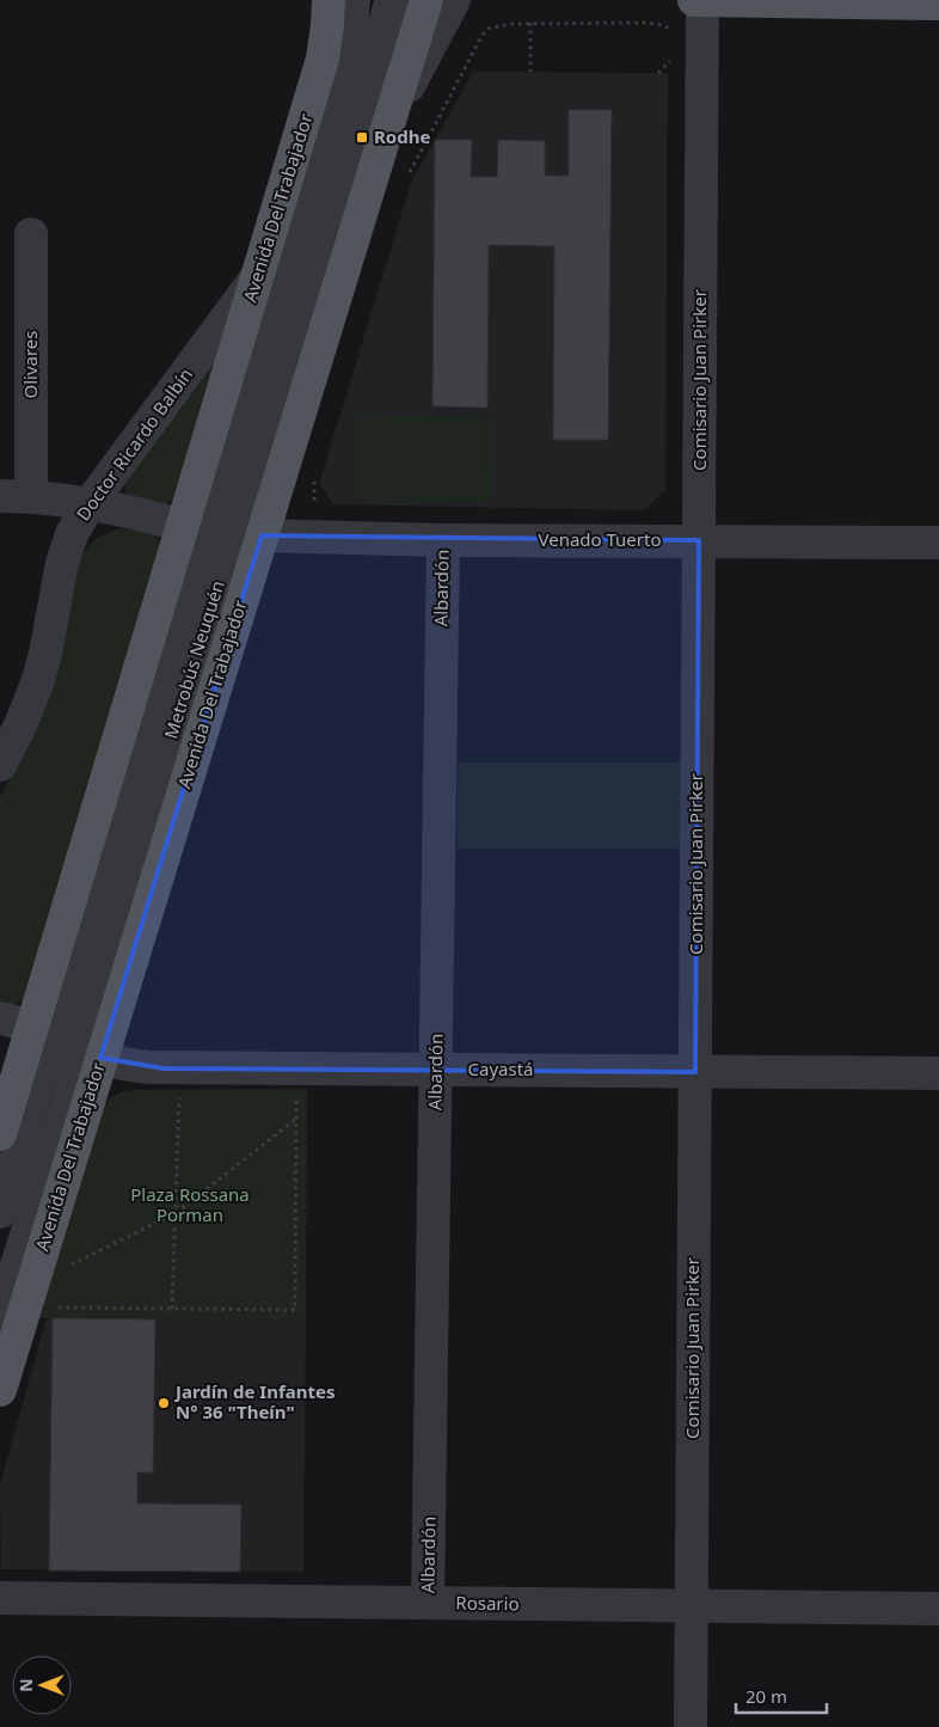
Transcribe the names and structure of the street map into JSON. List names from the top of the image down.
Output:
{
  "streets": {
    "main road": ["Avenida Del Trabajador"],
    "street": [
      "Olivares",
      "Comisario Juan Pirker",
      "Doctor Ricardo Balbín",
      "Venado Tuerto",
      "Albardón",
      "Metrobús Neuquén",
      "Cayastá",
      "Rosario"
    ]
  },
  "crossings": [
    ["Avenida Del Trabajador", "Doctor Ricardo Balbín"],
    ["Avenida Del Trabajador", "Venado Tuerto"],
    ["Avenida Del Trabajador", "Metrobús Neuquén"],
    ["Avenida Del Trabajador", "Cayastá"],
    ["Comisario Juan Pirker", "Venado Tuerto"],
    ["Comisario Juan Pirker", "Cayastá"],
    ["Comisario Juan Pirker", "Rosario"],
    ["Venado Tuerto", "Albardón"],
    ["Albardón", "Cayastá"],
    ["Albardón", "Rosario"],
    ["Metrobús Neuquén", "Cayastá"]
  ],
  "parks": ["Plaza Rossana Porman"],
  "places": {
    "transit": ["Rodhe"],
    "other": ["Jardín de Infantes N° 36 \"Theín\""]
  },
  "scale_bar": "20 m",
  "north": "left"
}
